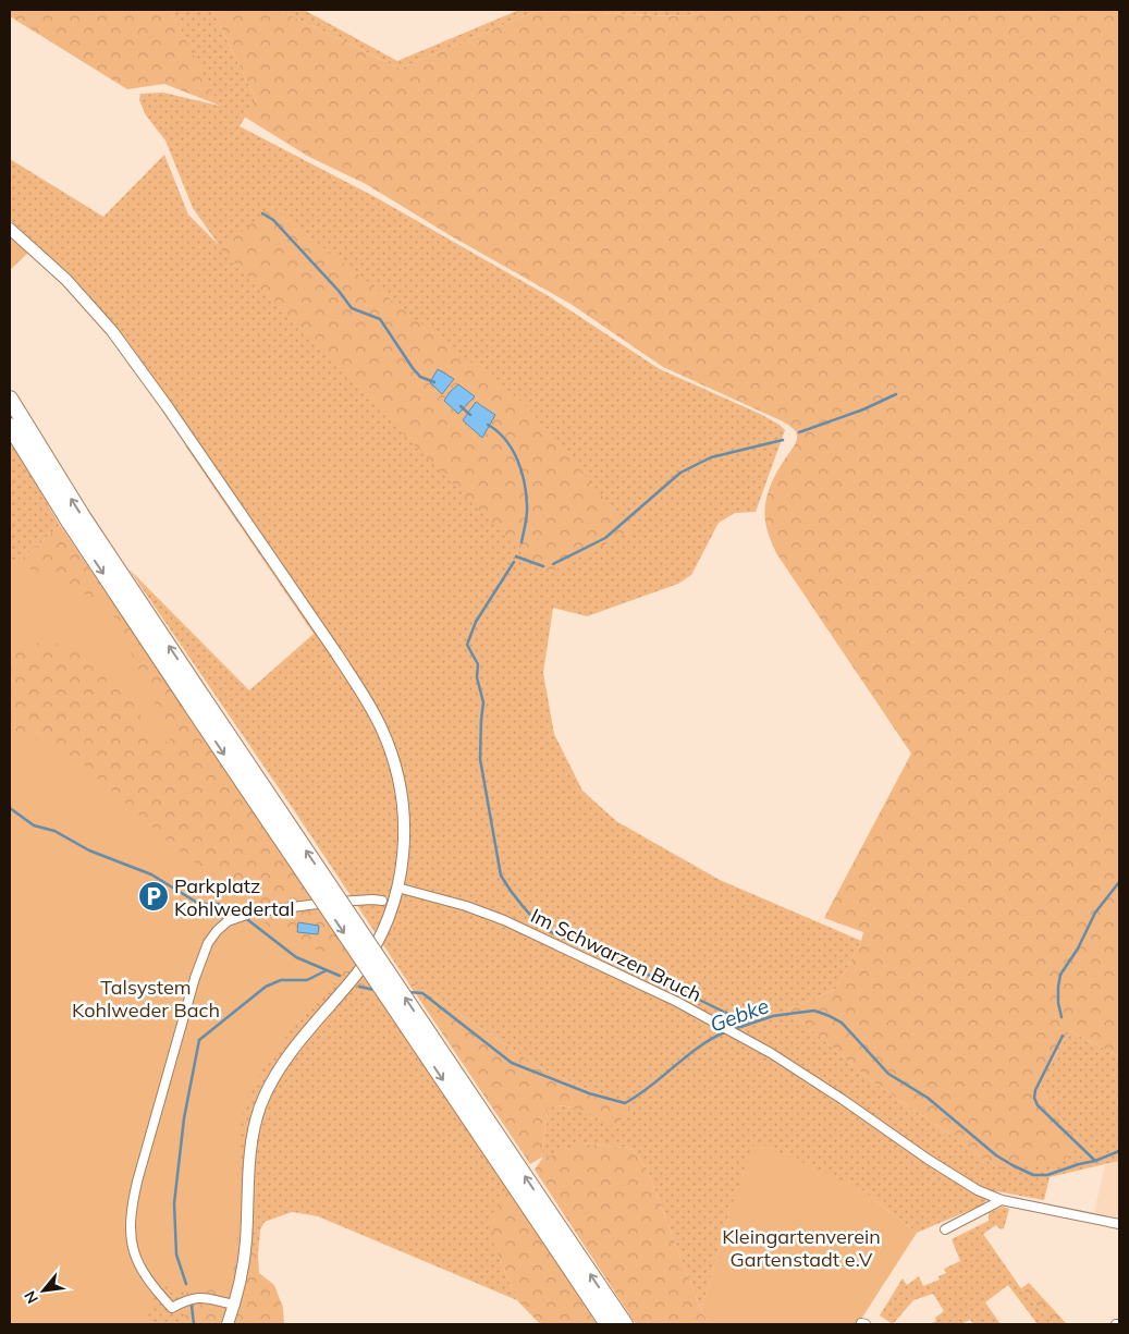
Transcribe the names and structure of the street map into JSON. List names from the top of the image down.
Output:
{
  "streets": {
    "street": ["Im Schwarzen Bruch"]
  },
  "water": ["Gebke"],
  "parks": ["Talsystem Kohlweder Bach", "Kleingartenverein Gartenstadt e.V"],
  "places": {
    "parking": ["Parkplatz Kohlwedertal"]
  },
  "north": "bottom left"
}
